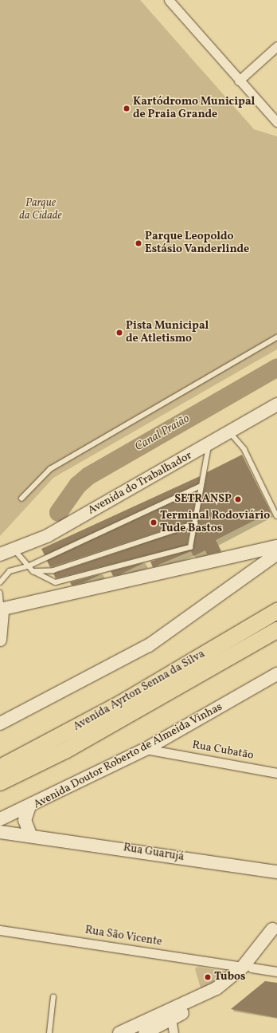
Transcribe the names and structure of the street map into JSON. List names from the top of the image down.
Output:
{
  "streets": {
    "highway": ["Avenida Ayrton Senna da Silva"],
    "main road": ["Avenida do Trabalhador", "Avenida Doutor Roberto de Almeida Vinhas", "Rua Guarujá"],
    "street": ["Rua Cubatão", "Rua São Vicente"]
  },
  "crossings": [
    ["Rua Cubatão", "Avenida Doutor Roberto de Almeida Vinhas"],
    ["Avenida Doutor Roberto de Almeida Vinhas", "Rua Guarujá"]
  ],
  "water": ["Canal Praião"],
  "parks": ["Parque da Cidade"],
  "places": [
    "Kartódromo Municipal de Praia Grande",
    "Parque Leopoldo Estásio Vanderlinde",
    "Pista Municipal de Atletismo",
    "SETRANSP",
    "Terminal Rodoviário Tude Bastos",
    "Tubos"
  ]
}
